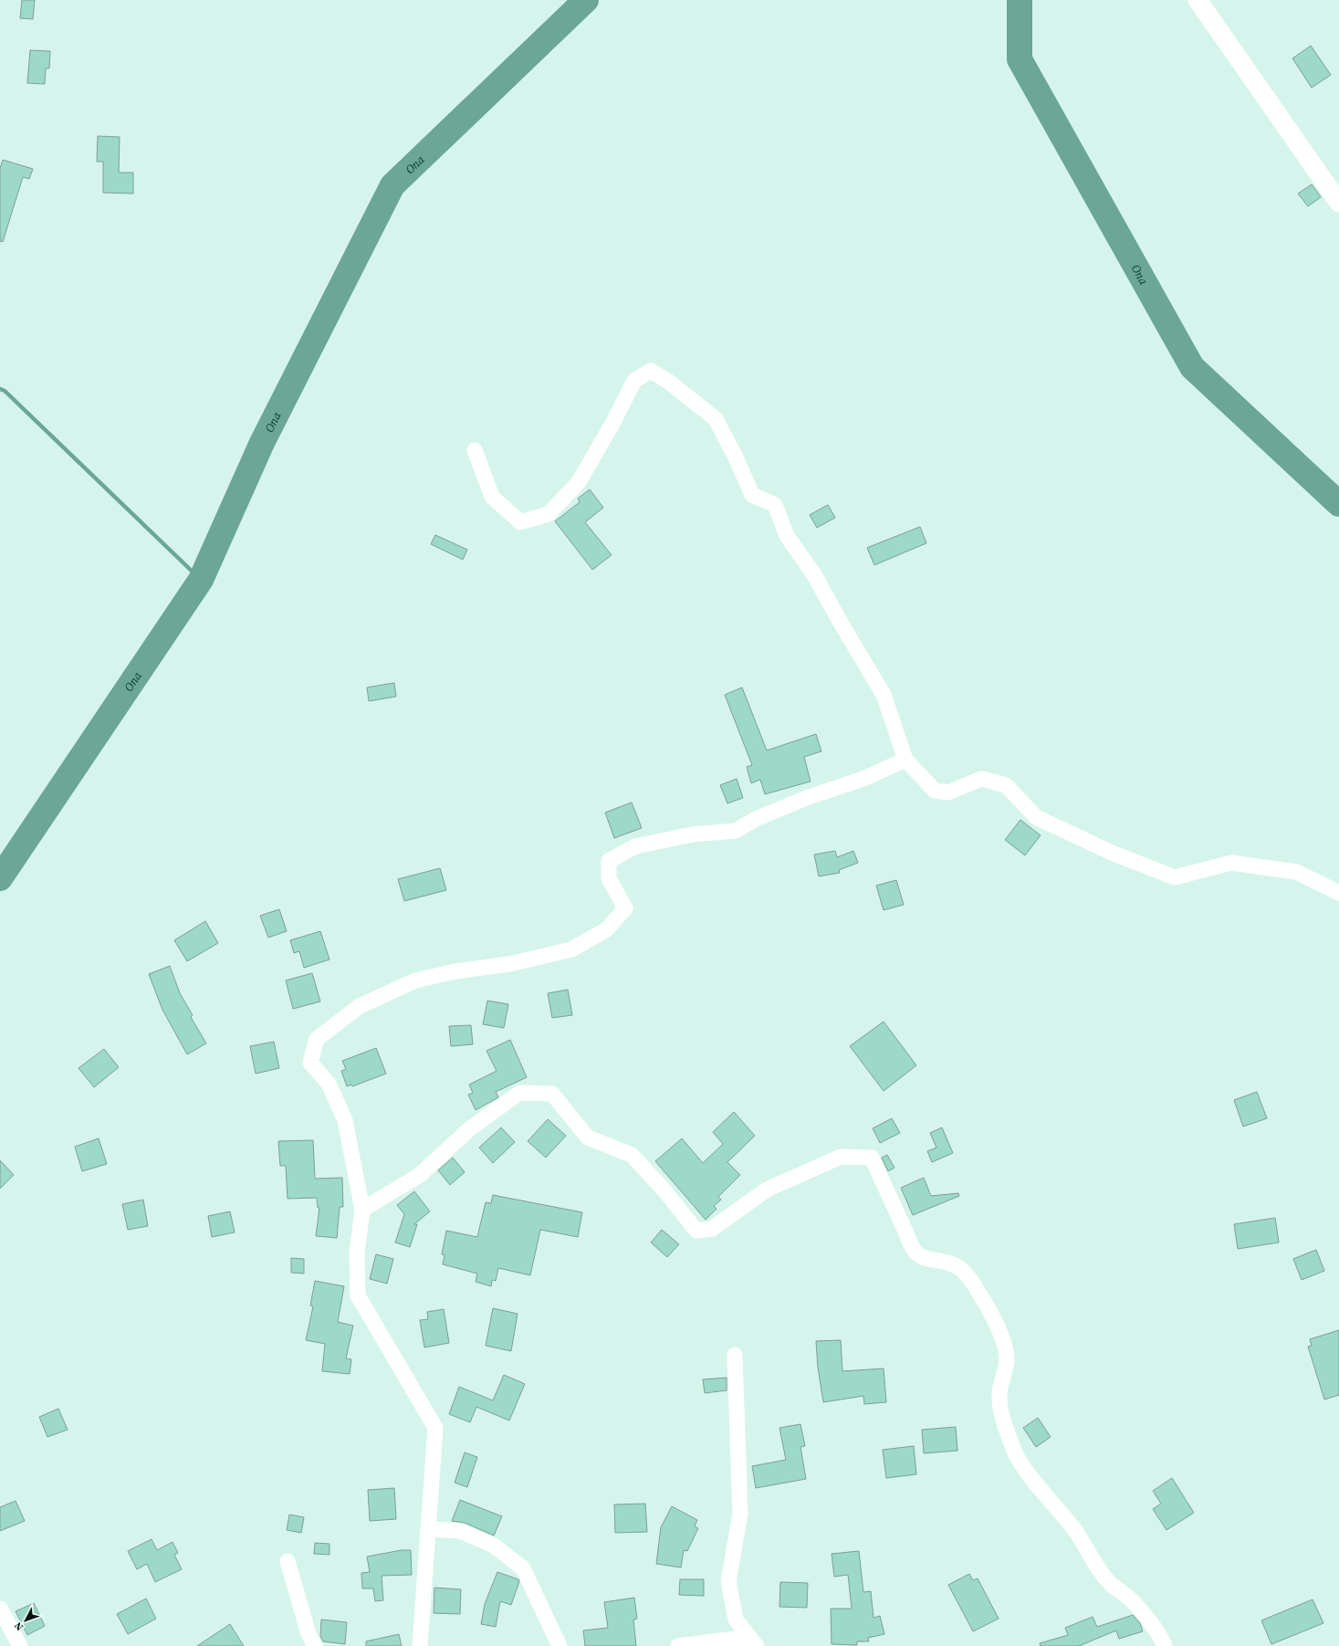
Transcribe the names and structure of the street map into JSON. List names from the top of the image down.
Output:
{
  "water": ["Ona"],
  "north": "bottom left"
}
